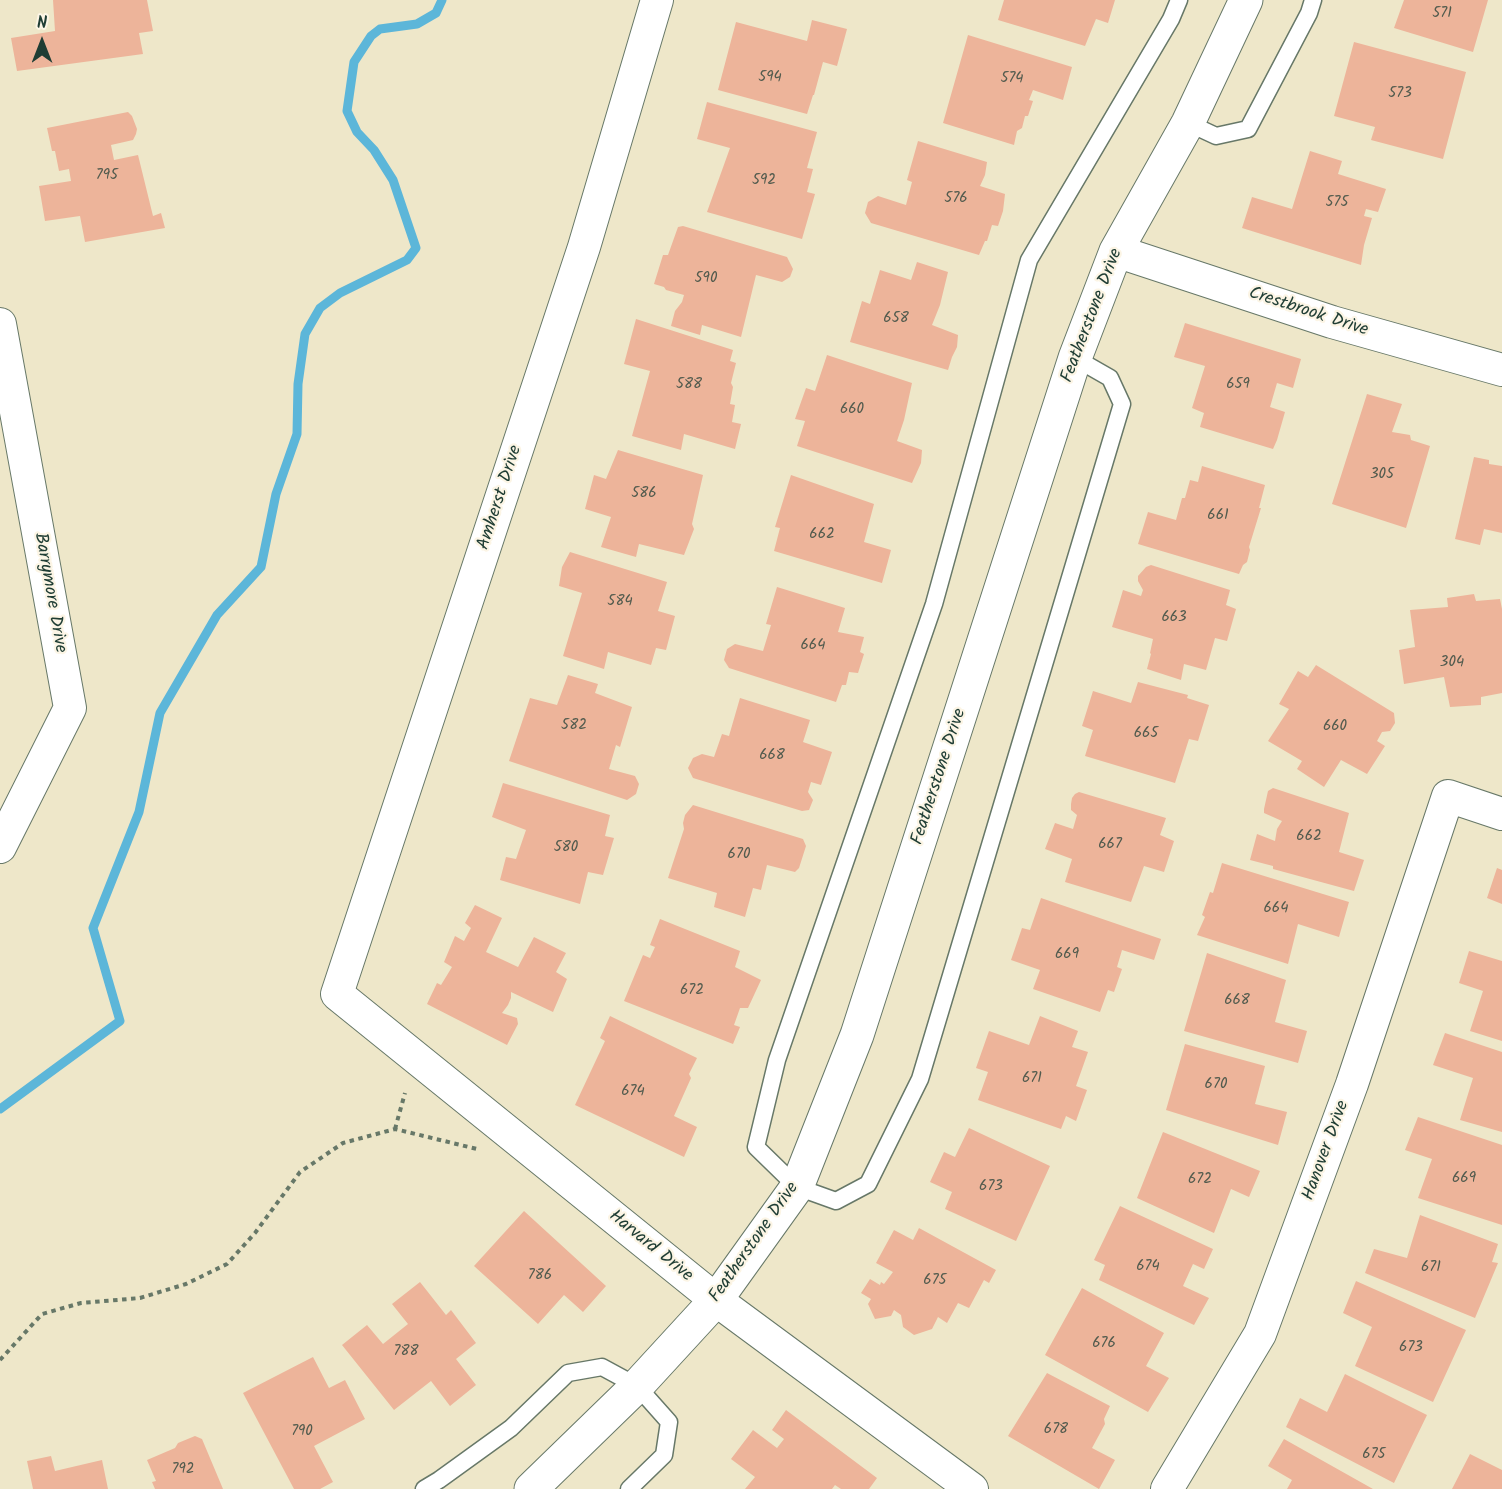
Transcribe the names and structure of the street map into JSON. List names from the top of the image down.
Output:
{
  "streets": {
    "street": [
      "Crestbrook Drive",
      "Featherstone Drive",
      "Amherst Drive",
      "Barrymore Drive",
      "Hanover Drive",
      "Harvard Drive"
    ]
  },
  "crossings": [
    ["Crestbrook Drive", "Featherstone Drive"],
    ["Featherstone Drive", "Harvard Drive"],
    ["Amherst Drive", "Harvard Drive"]
  ],
  "house_numbers": [
    "571",
    "594",
    "574",
    "573",
    "795",
    "592",
    "576",
    "575",
    "590",
    "658",
    "588",
    "659",
    "660",
    "305",
    "586",
    "661",
    "662",
    "584",
    "663",
    "664",
    "304",
    "582",
    "660",
    "665",
    "668",
    "662",
    "667",
    "580",
    "670",
    "664",
    "669",
    "672",
    "668",
    "671",
    "670",
    "674",
    "669",
    "672",
    "673",
    "674",
    "671",
    "786",
    "675",
    "676",
    "673",
    "788",
    "678",
    "790",
    "675",
    "792"
  ],
  "north": "top"
}
